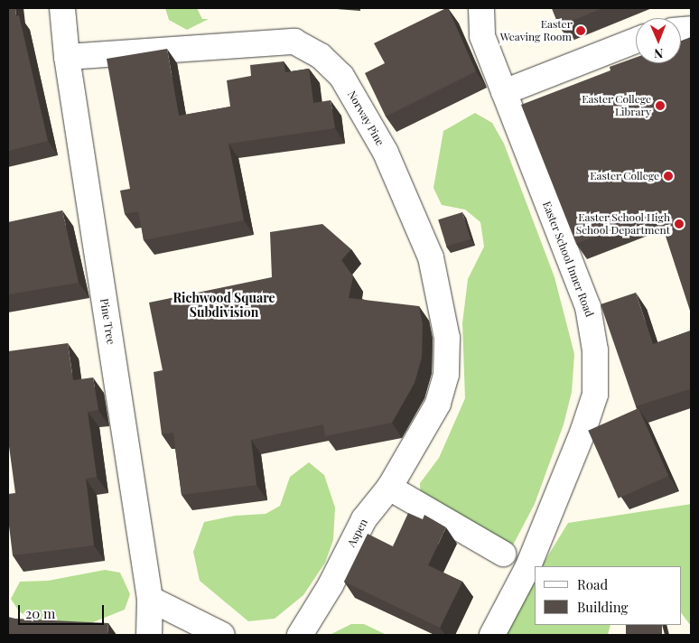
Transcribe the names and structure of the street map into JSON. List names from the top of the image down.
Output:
{
  "streets": {
    "street": [
      "Norway Pine",
      "Easter School Inner Road",
      "Pine Tree",
      "Aspen"
    ]
  },
  "crossings": [
    ["Norway Pine", "Pine Tree"],
    ["Norway Pine", "Aspen"]
  ],
  "districts": ["Richwood Square Subdivision"],
  "places": [
    "Easter Weaving Room",
    "Easter College Library",
    "Easter College",
    "Easter School High School Department"
  ],
  "legend": ["Road", "Building"],
  "scale_bar": "20 m",
  "north": "bottom"
}
